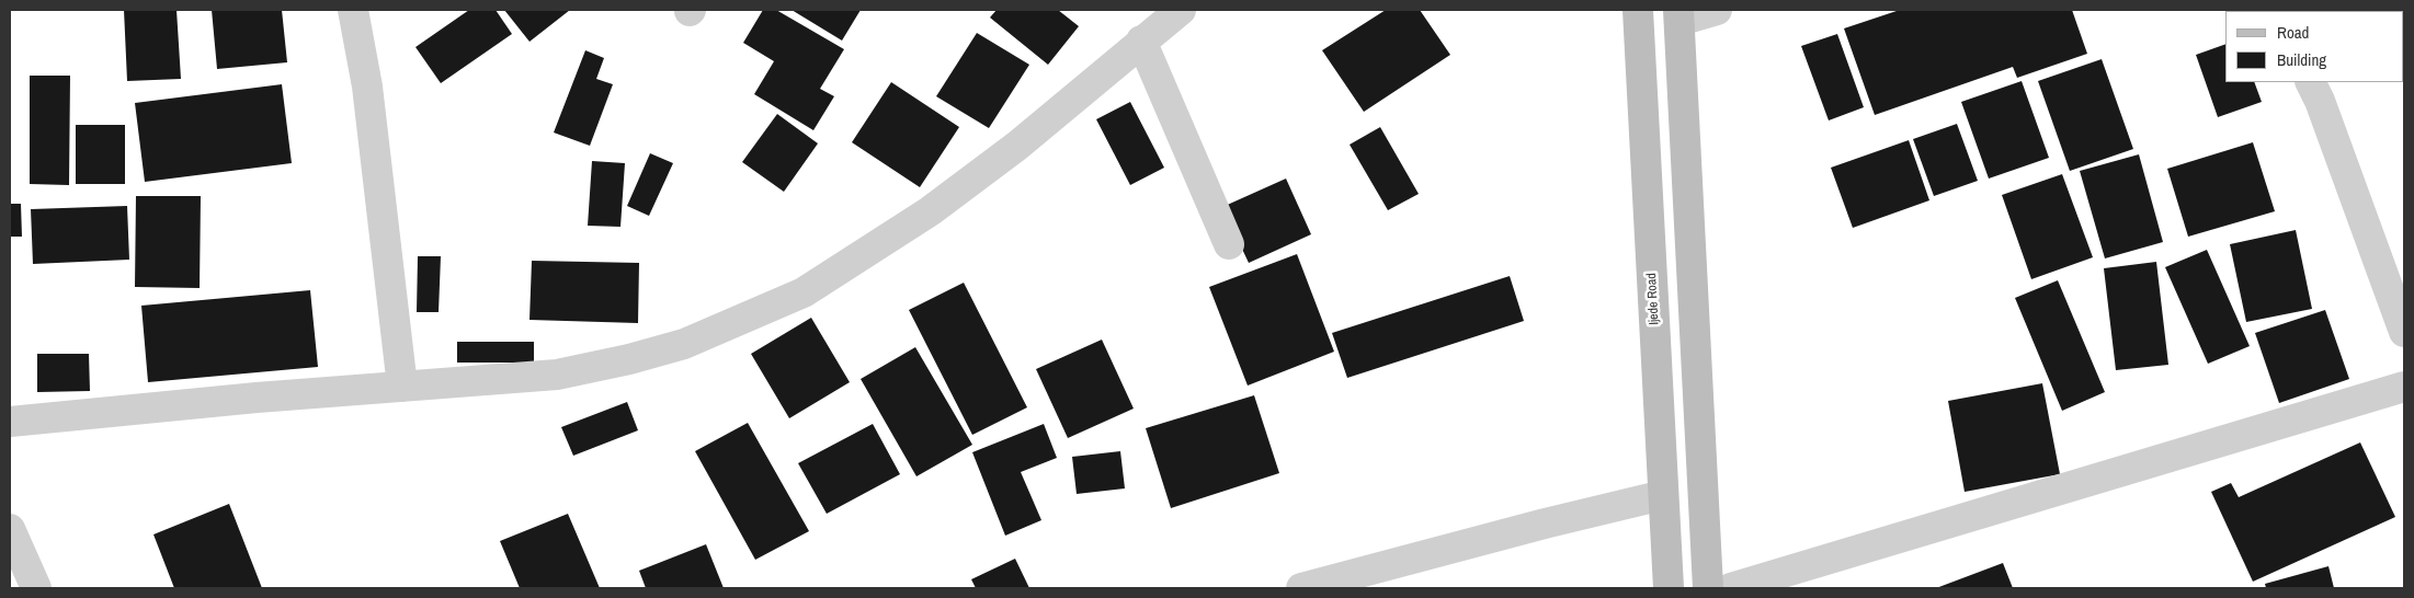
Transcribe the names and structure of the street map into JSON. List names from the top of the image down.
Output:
{
  "streets": {
    "main road": ["Ijede Road"]
  },
  "legend": ["Road", "Building"]
}
